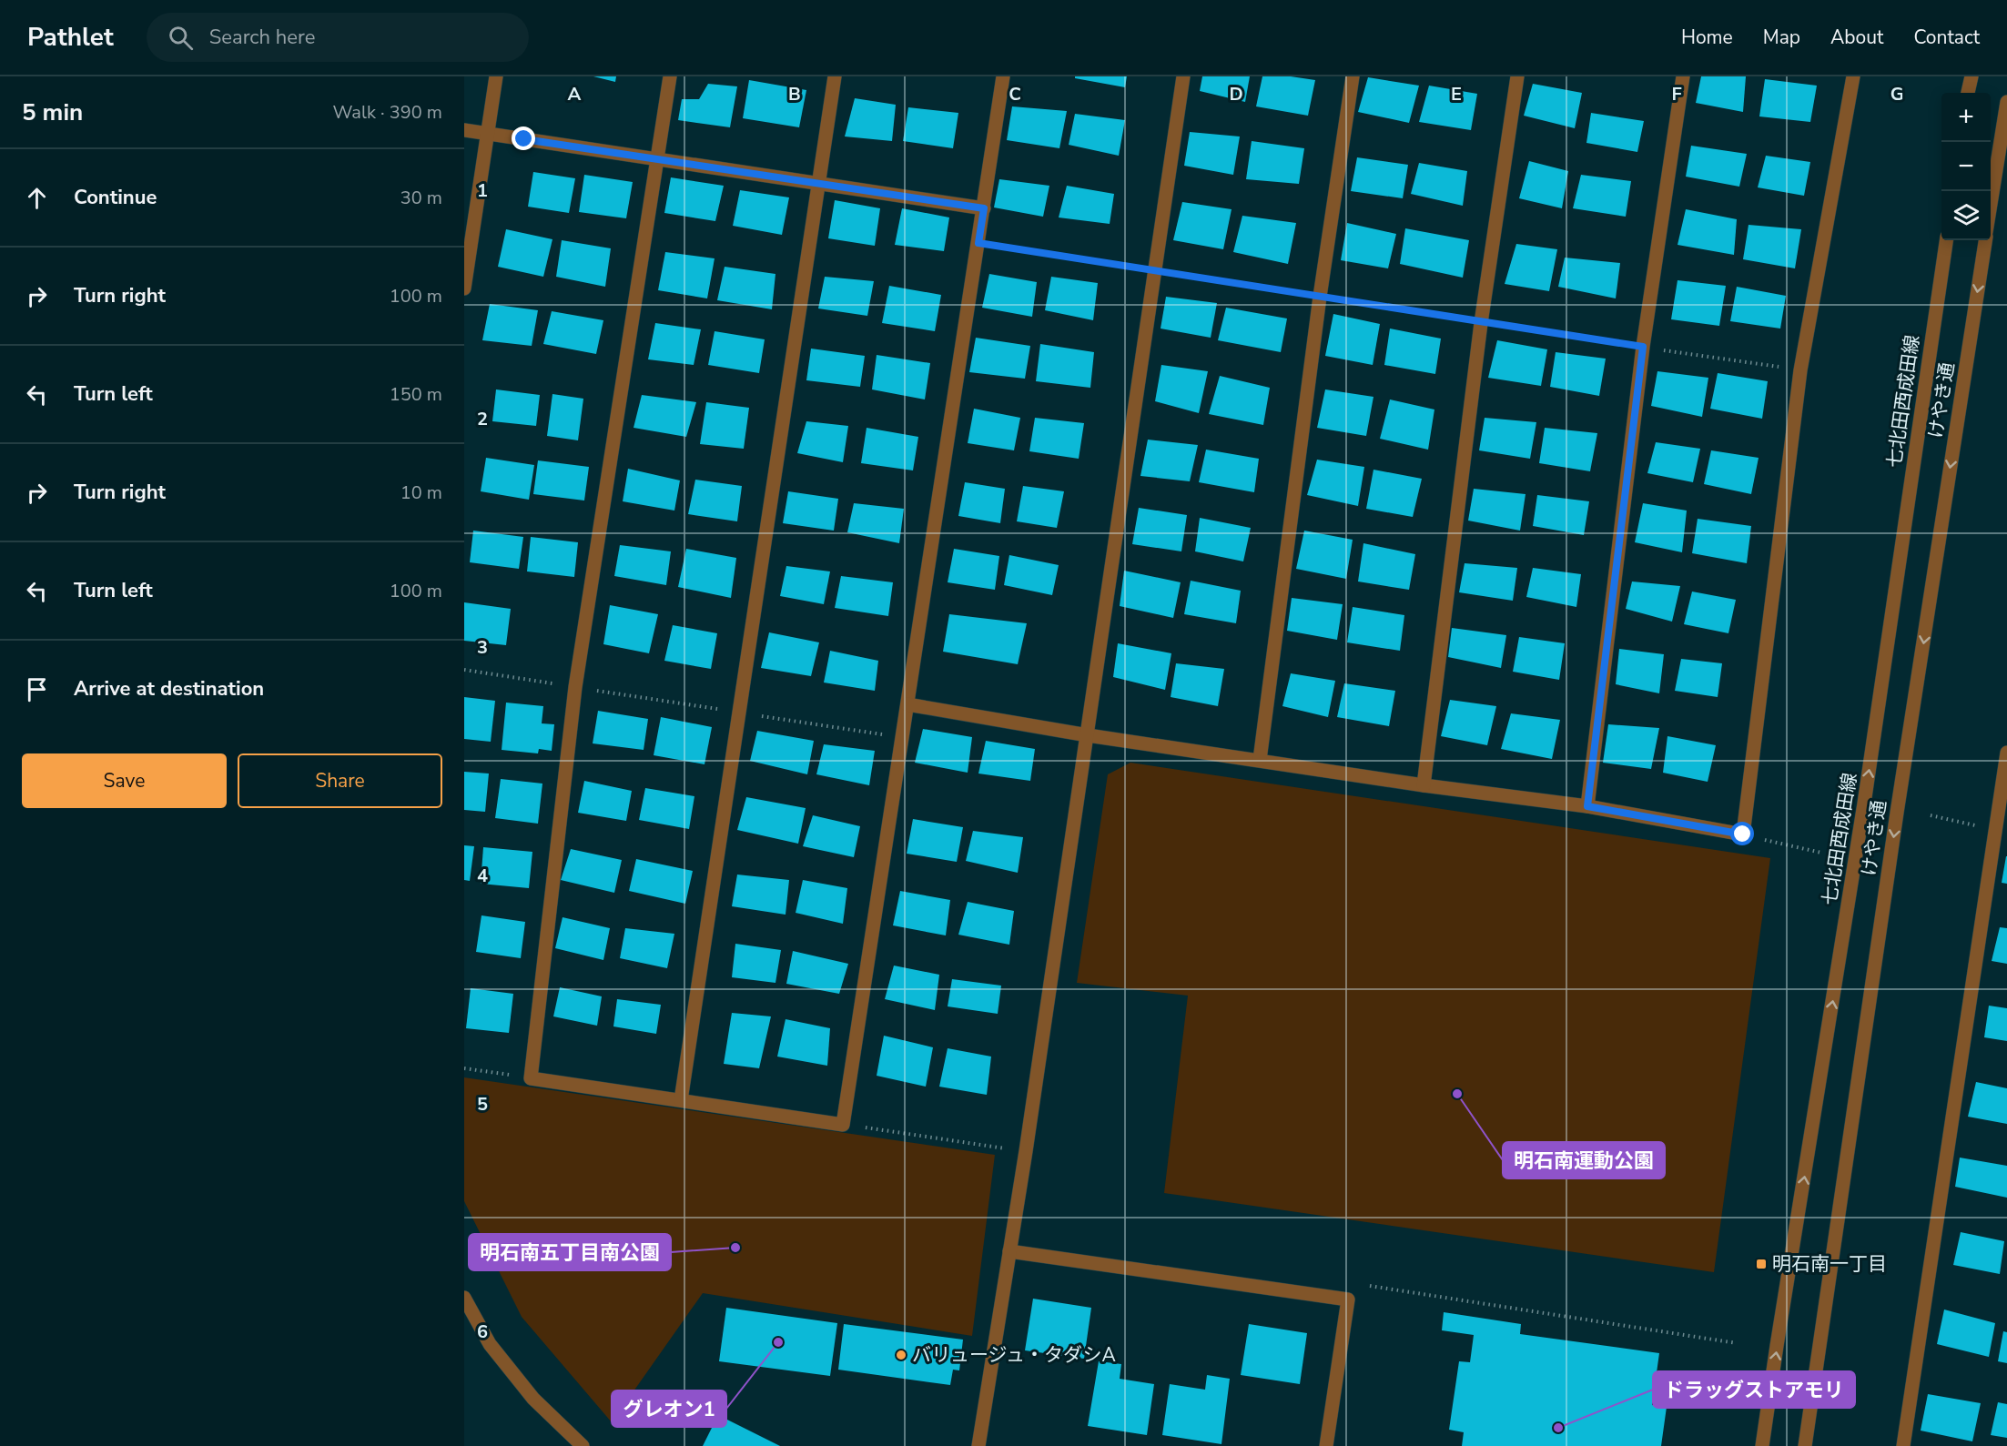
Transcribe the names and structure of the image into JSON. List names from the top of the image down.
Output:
{
  "streets": {
    "street": ["けやき通", "七北田西成田線"]
  },
  "places": {
    "other": [
      "明石南運動公園",
      "明石南五丁目南公園",
      "グレオン1",
      "バリュージュ・タダシA",
      "ドラッグストアモリ"
    ],
    "transit": ["明石南一丁目"]
  },
  "page": {
    "header": "Pathlet",
    "search": "Search here",
    "nav": [
      "Home",
      "Map",
      "About",
      "Contact"
    ],
    "heading": ["5 min", "Walk · 390 m"],
    "map_buttons": ["+", "−"],
    "list": [
      ["Continue", "30 m"],
      ["Turn right", "100 m"],
      ["Turn left", "150 m"],
      ["Turn right", "10 m"],
      ["Turn left", "100 m"],
      "Arrive at destination"
    ],
    "buttons": ["Save", "Share"]
  },
  "grid": {
    "columns": [
      "A",
      "B",
      "C",
      "D",
      "E",
      "F",
      "G"
    ],
    "rows": [
      "1",
      "2",
      "3",
      "4",
      "5",
      "6"
    ]
  }
}
